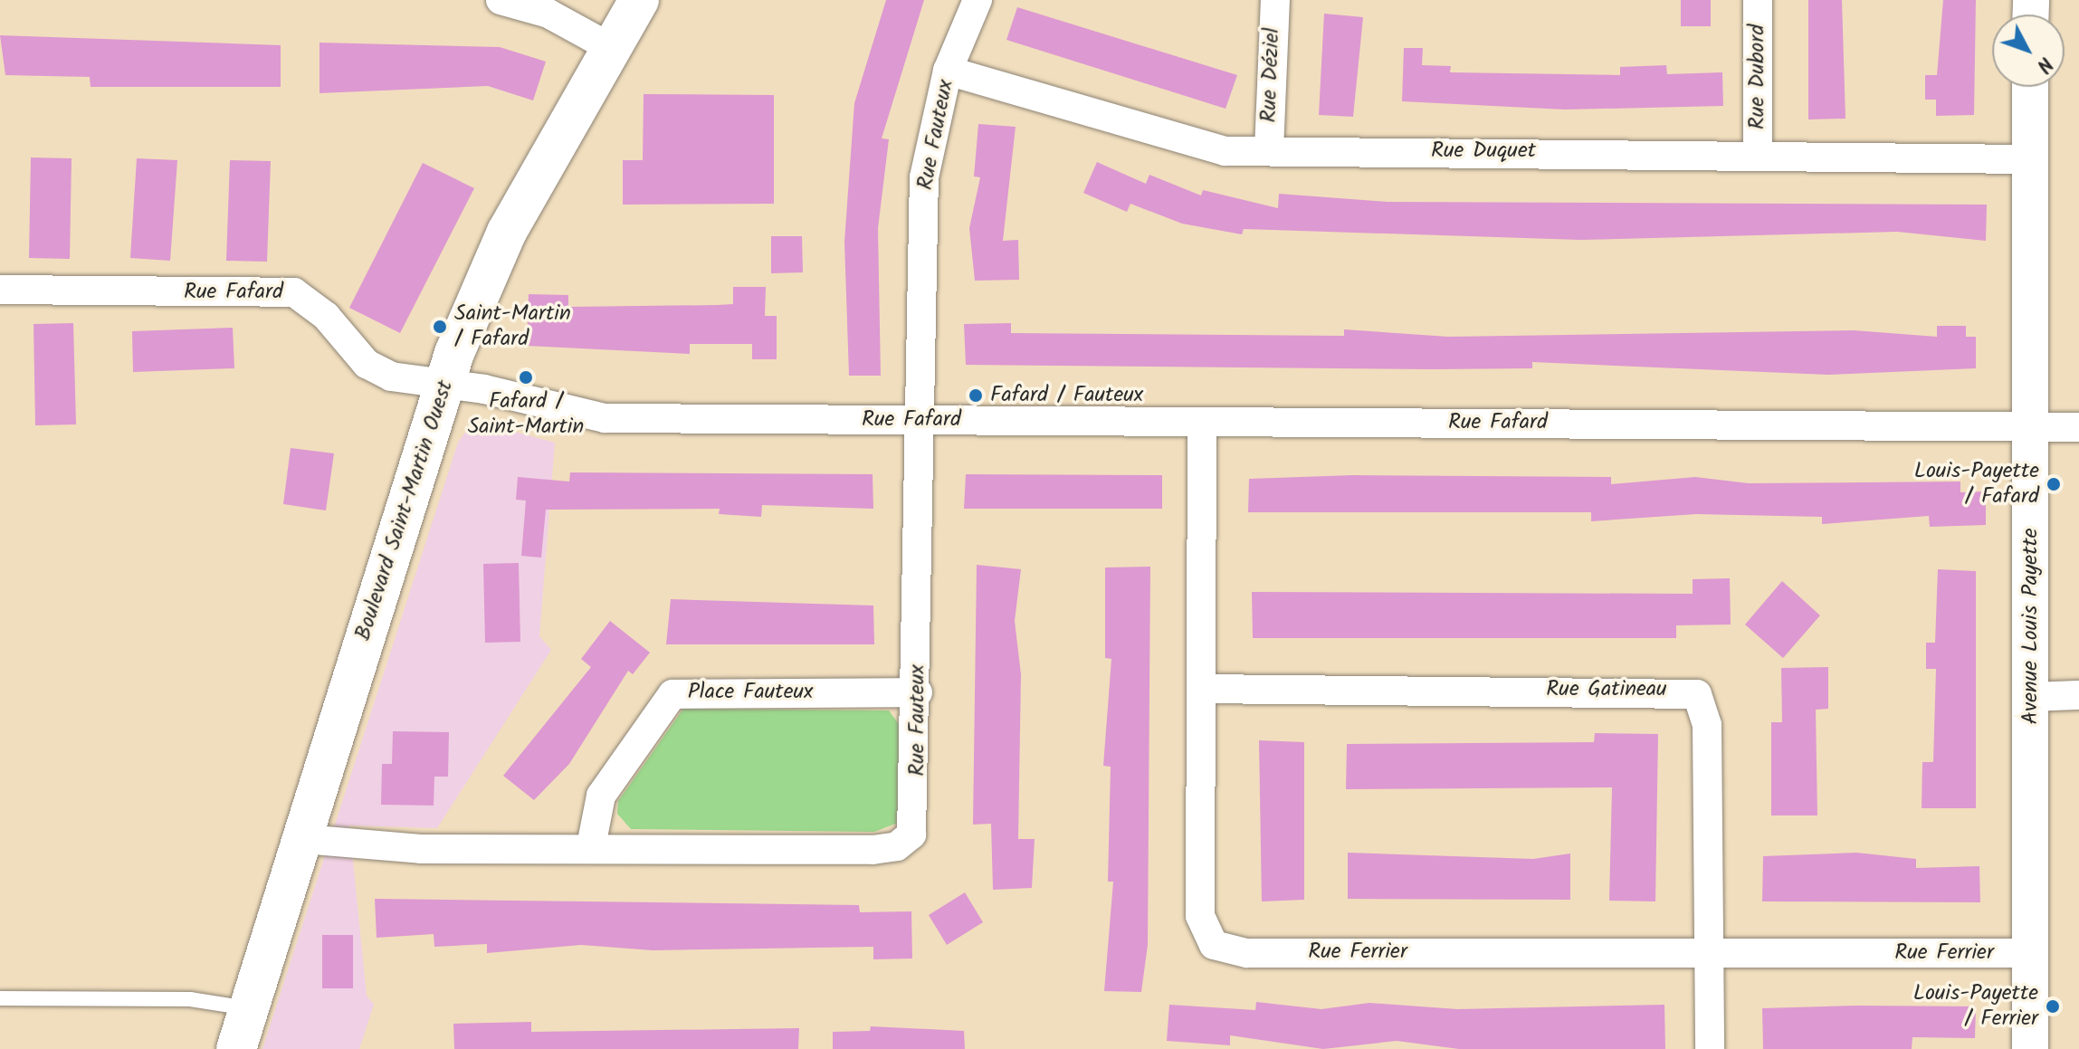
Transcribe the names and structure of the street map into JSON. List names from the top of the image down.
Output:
{
  "streets": {
    "main road": ["Boulevard Saint-Martin Ouest"],
    "street": [
      "Rue Déziel",
      "Rue Dubord",
      "Rue Fauteux",
      "Rue Duquet",
      "Rue Fafard",
      "Avenue Louis Payette",
      "Rue Gatineau",
      "Place Fauteux",
      "Rue Ferrier"
    ]
  },
  "crossings": [
    ["Rue Déziel", "Rue Duquet"],
    ["Rue Dubord", "Rue Duquet"],
    ["Rue Fauteux", "Rue Duquet"],
    ["Rue Fauteux", "Rue Fafard"],
    ["Rue Fauteux", "Boulevard Saint-Martin Ouest"],
    ["Rue Fauteux", "Place Fauteux"],
    ["Rue Duquet", "Avenue Louis Payette"],
    ["Rue Fafard", "Boulevard Saint-Martin Ouest"],
    ["Rue Fafard", "Avenue Louis Payette"],
    ["Rue Fafard", "Rue Ferrier"],
    ["Avenue Louis Payette", "Rue Ferrier"],
    ["Rue Gatineau", "Rue Ferrier"]
  ],
  "places": [
    "Saint-Martin / Fafard",
    "Fafard / Saint-Martin",
    "Fafard / Fauteux",
    "Louis-Payette / Fafard",
    "Louis-Payette / Ferrier"
  ],
  "north": "bottom right"
}
